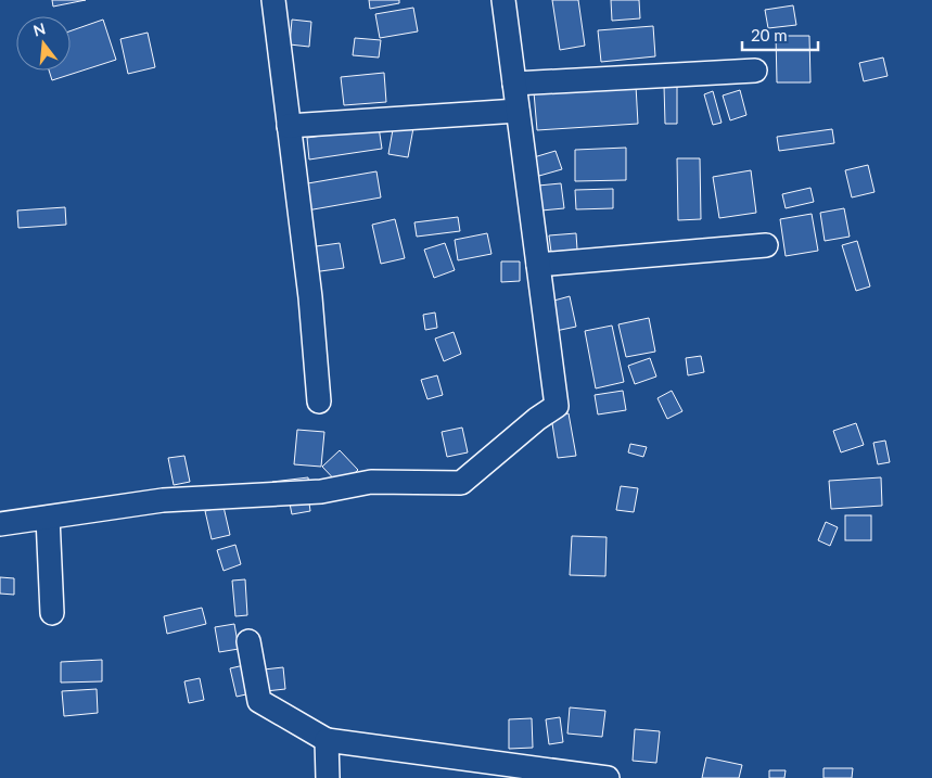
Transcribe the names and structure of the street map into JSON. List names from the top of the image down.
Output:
{
  "scale_bar": "20 m",
  "north": "top"
}
